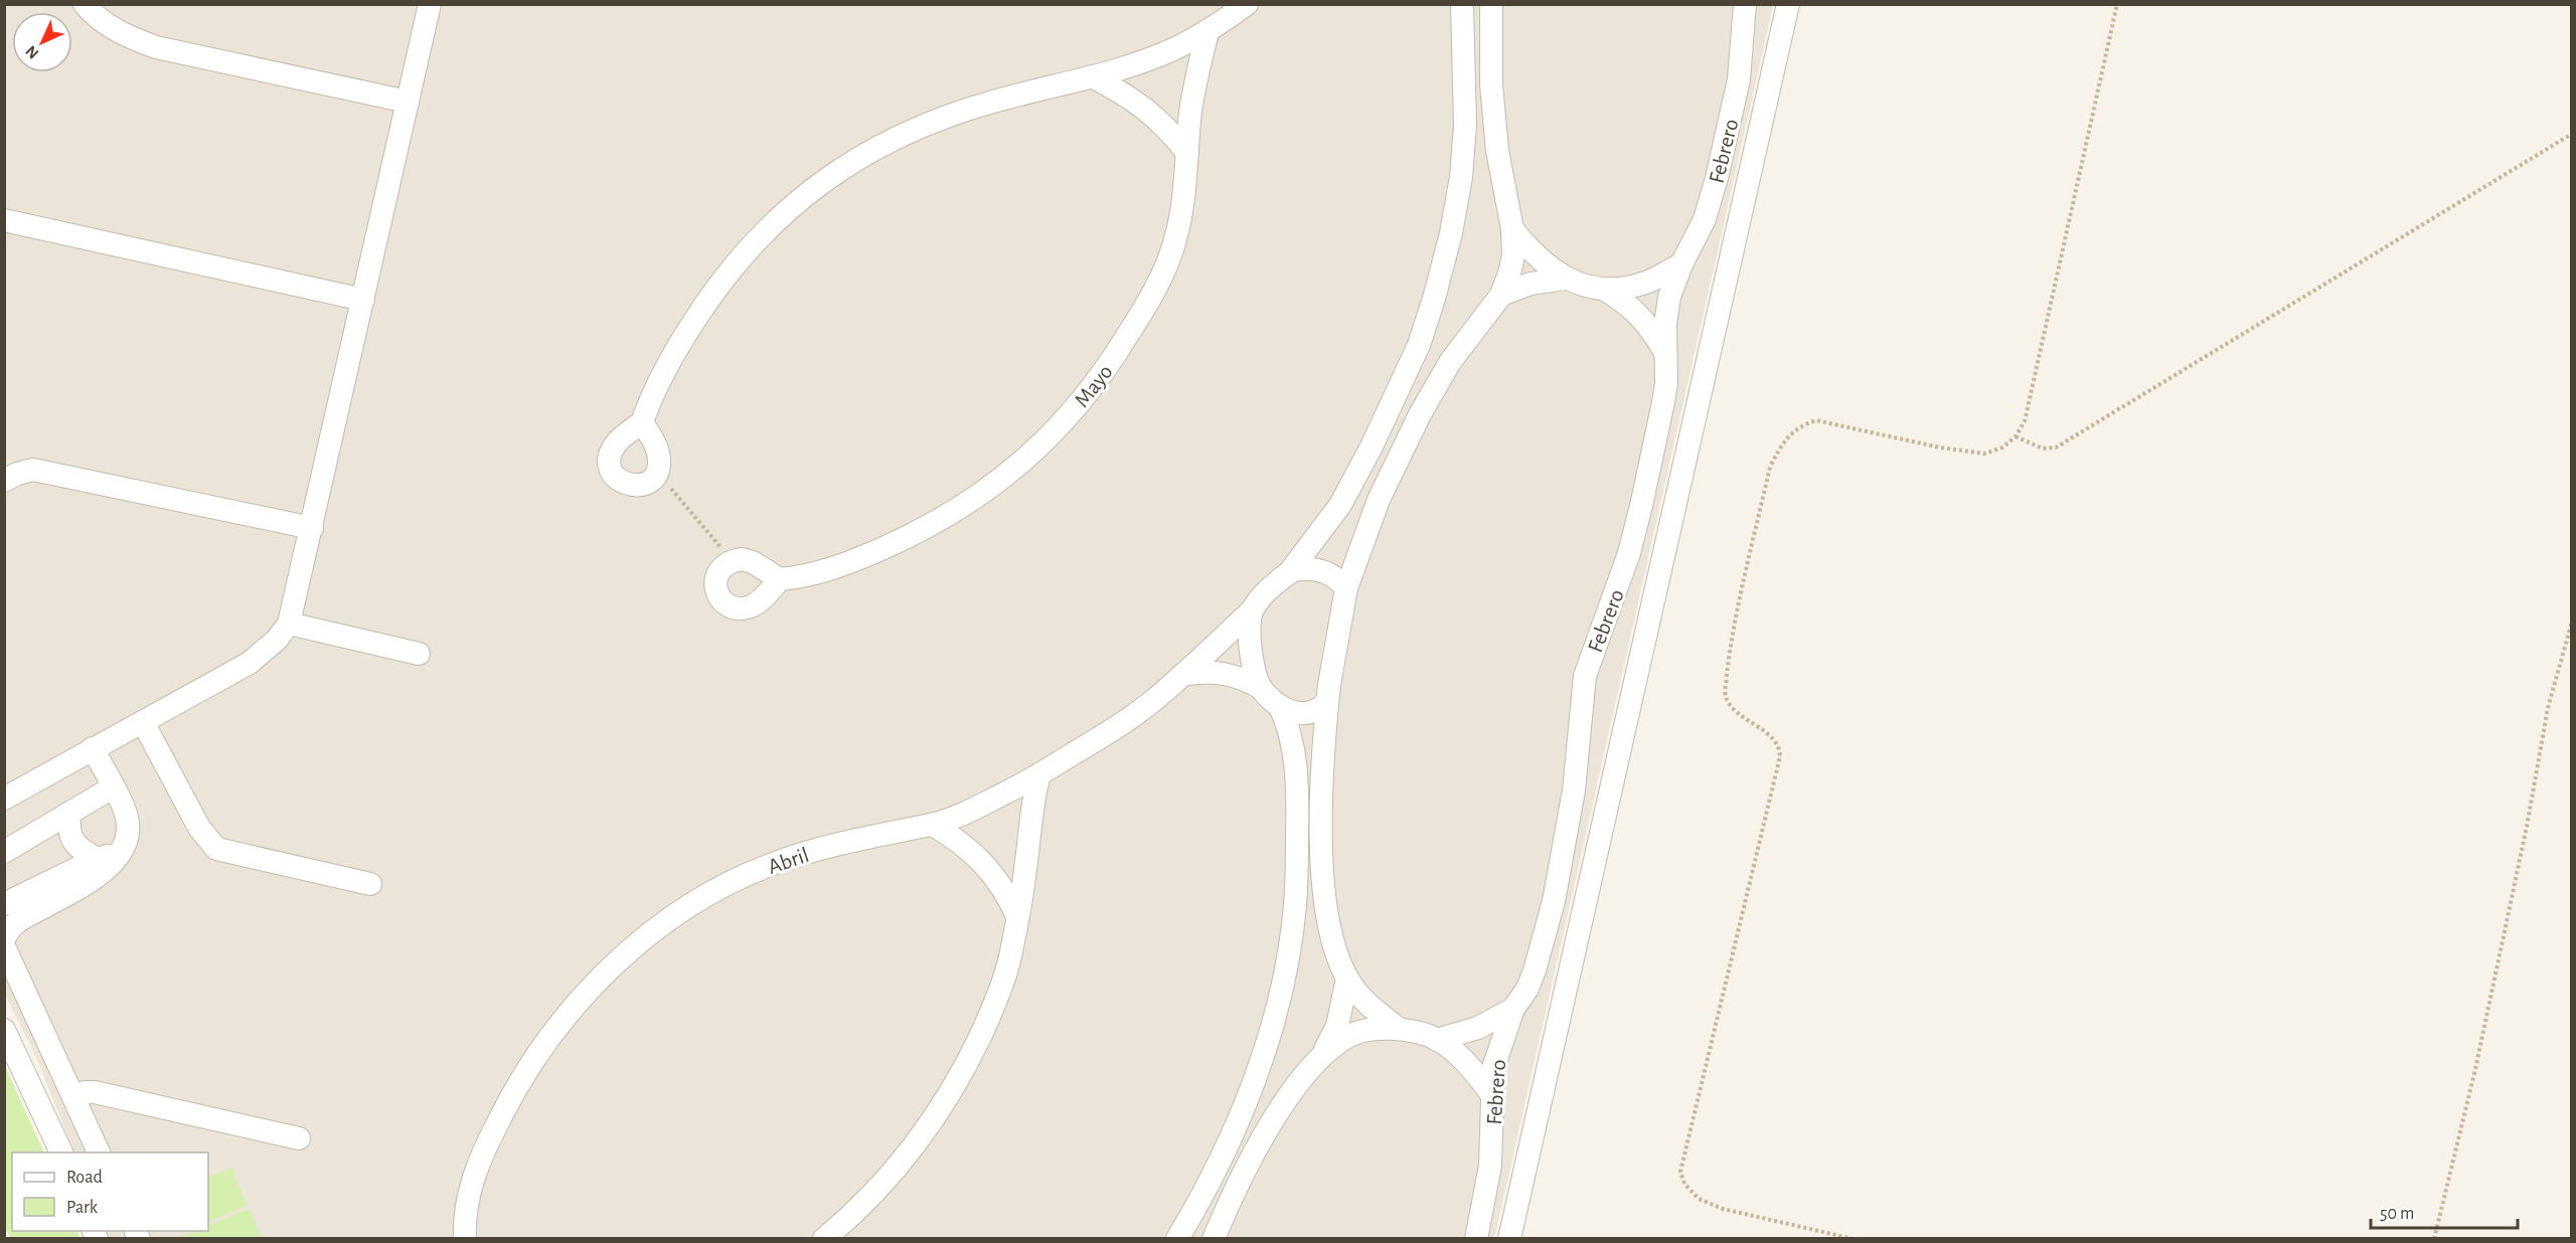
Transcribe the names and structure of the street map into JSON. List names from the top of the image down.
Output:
{
  "streets": {
    "street": ["Febrero", "Mayo", "Abril"]
  },
  "legend": ["Road", "Park"],
  "scale_bar": "50 m",
  "north": "bottom left"
}
